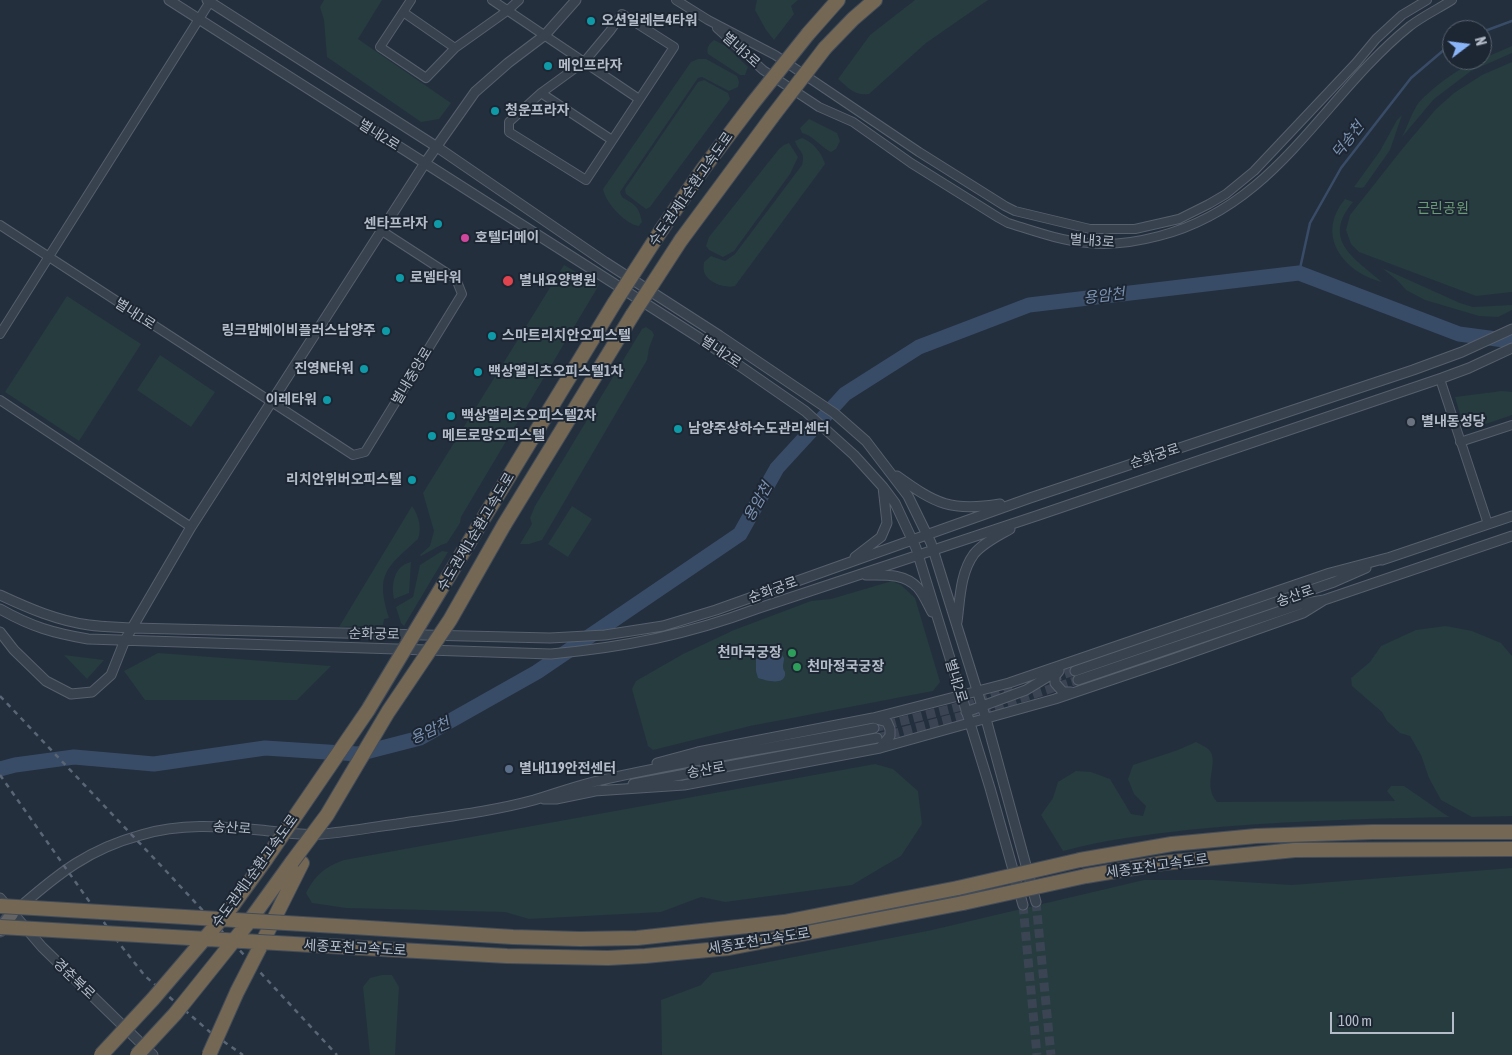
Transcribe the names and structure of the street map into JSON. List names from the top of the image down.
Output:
{
  "streets": {
    "highway": ["수도권제1순환고속도로", "세종포천고속도로"],
    "street": [
      "별내3로",
      "별내2로",
      "별내1로",
      "별내중앙로",
      "순화궁로",
      "송산로",
      "경춘북로"
    ]
  },
  "crossings": [
    ["별내2로", "순화궁로"],
    ["별내1로", "별내중앙로"],
    ["송산로", "세종포천고속도로"],
    ["송산로", "경춘북로"],
    ["세종포천고속도로", "경춘북로"]
  ],
  "water": ["덕송천", "용암천"],
  "parks": ["근린공원"],
  "places": [
    "오션일레븐4타워",
    "메인프라자",
    "청운프라자",
    "센타프라자",
    "호텔더메이",
    "로뎀타워",
    "별내요양병원",
    "링크맘베이비플러스남양주",
    "스마트리치안오피스텔",
    "진영N타워",
    "백상앨리츠오피스텔1차",
    "이레타워",
    "백상앨리츠오피스텔2차",
    "별내동성당",
    "남양주상하수도관리센터",
    "메트로망오피스텔",
    "리치안위버오피스텔",
    "천마국궁장",
    "천마정국궁장",
    "별내119안전센터"
  ],
  "scale_bar": "100 m",
  "north": "right"
}
